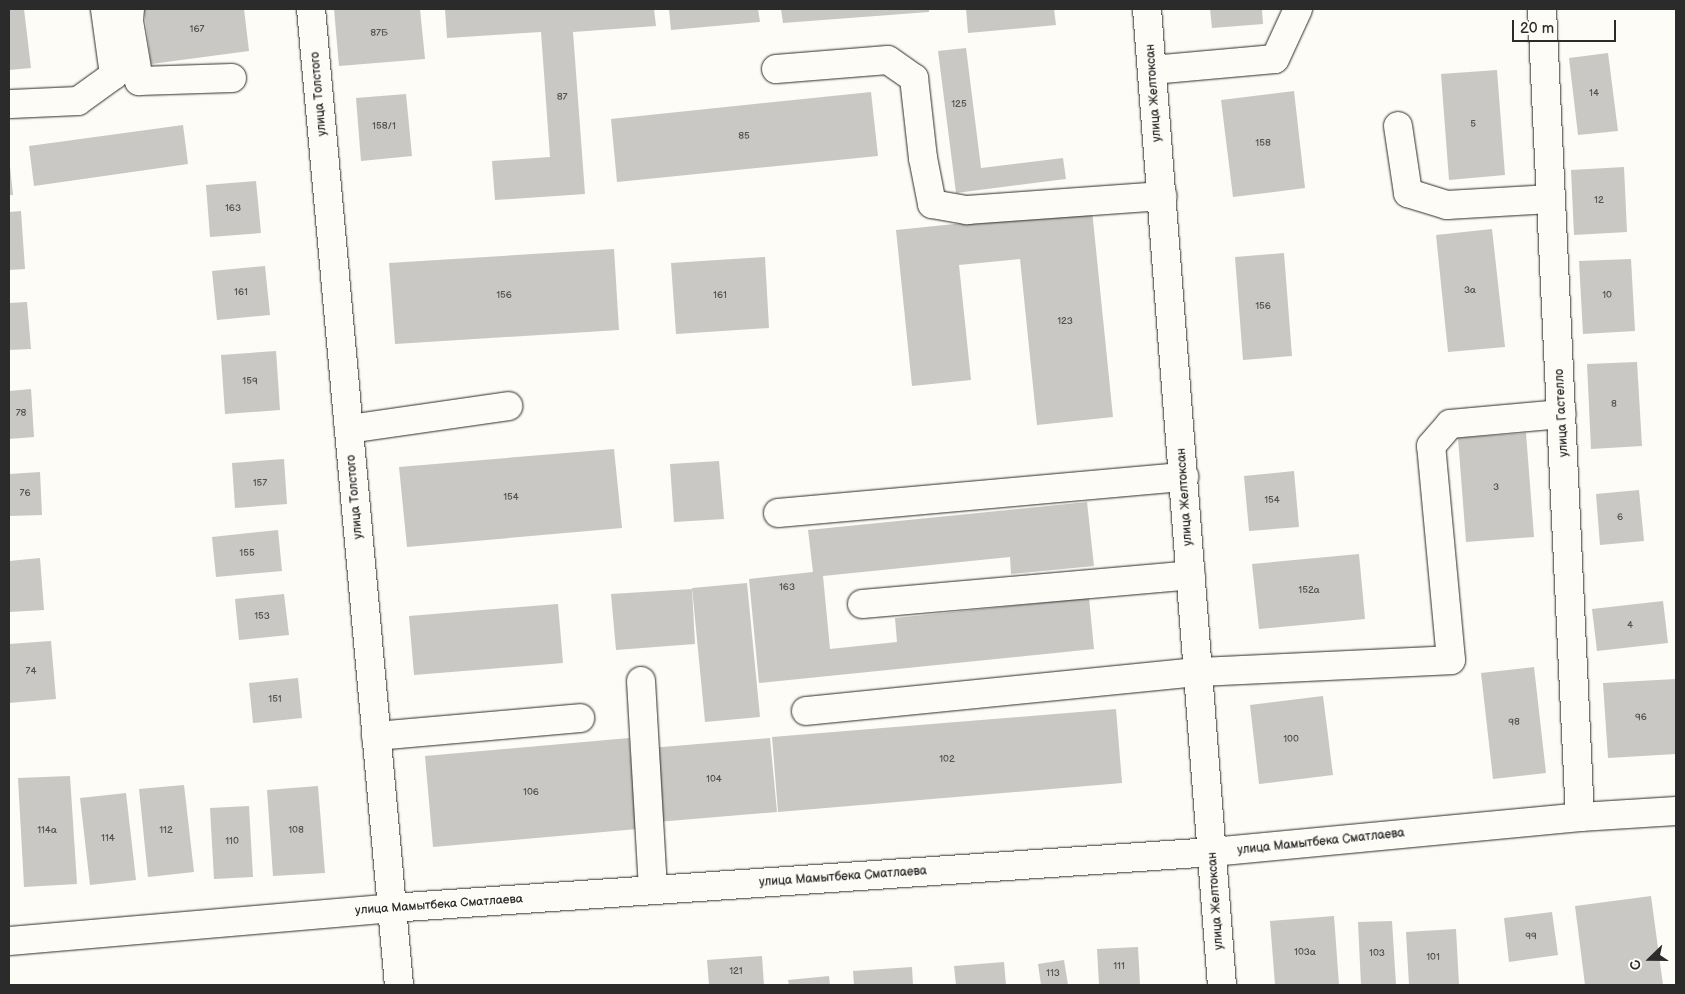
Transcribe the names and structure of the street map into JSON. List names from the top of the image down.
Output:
{
  "streets": {
    "street": [
      "улица Желтоксан",
      "улица Толстого",
      "улица Гастелло",
      "улица Мамытбека Сматлаева"
    ]
  },
  "crossings": [
    ["улица Желтоксан", "улица Мамытбека Сматлаева"],
    ["улица Толстого", "улица Мамытбека Сматлаева"],
    ["улица Гастелло", "улица Мамытбека Сматлаева"]
  ],
  "house_numbers": [
    "167",
    "87Б",
    "14",
    "87",
    "125",
    "5",
    "158/1",
    "85",
    "158",
    "12",
    "163",
    "3а",
    "161",
    "156",
    "161",
    "10",
    "156",
    "123",
    "159",
    "8",
    "78",
    "157",
    "3",
    "76",
    "154",
    "154",
    "6",
    "155",
    "163",
    "152а",
    "153",
    "4",
    "74",
    "151",
    "96",
    "98",
    "100",
    "102",
    "104",
    "106",
    "114а",
    "112",
    "108",
    "114",
    "110",
    "99",
    "103а",
    "103",
    "101",
    "111",
    "121",
    "113"
  ],
  "scale_bar": "20 m",
  "north": "left"
}
